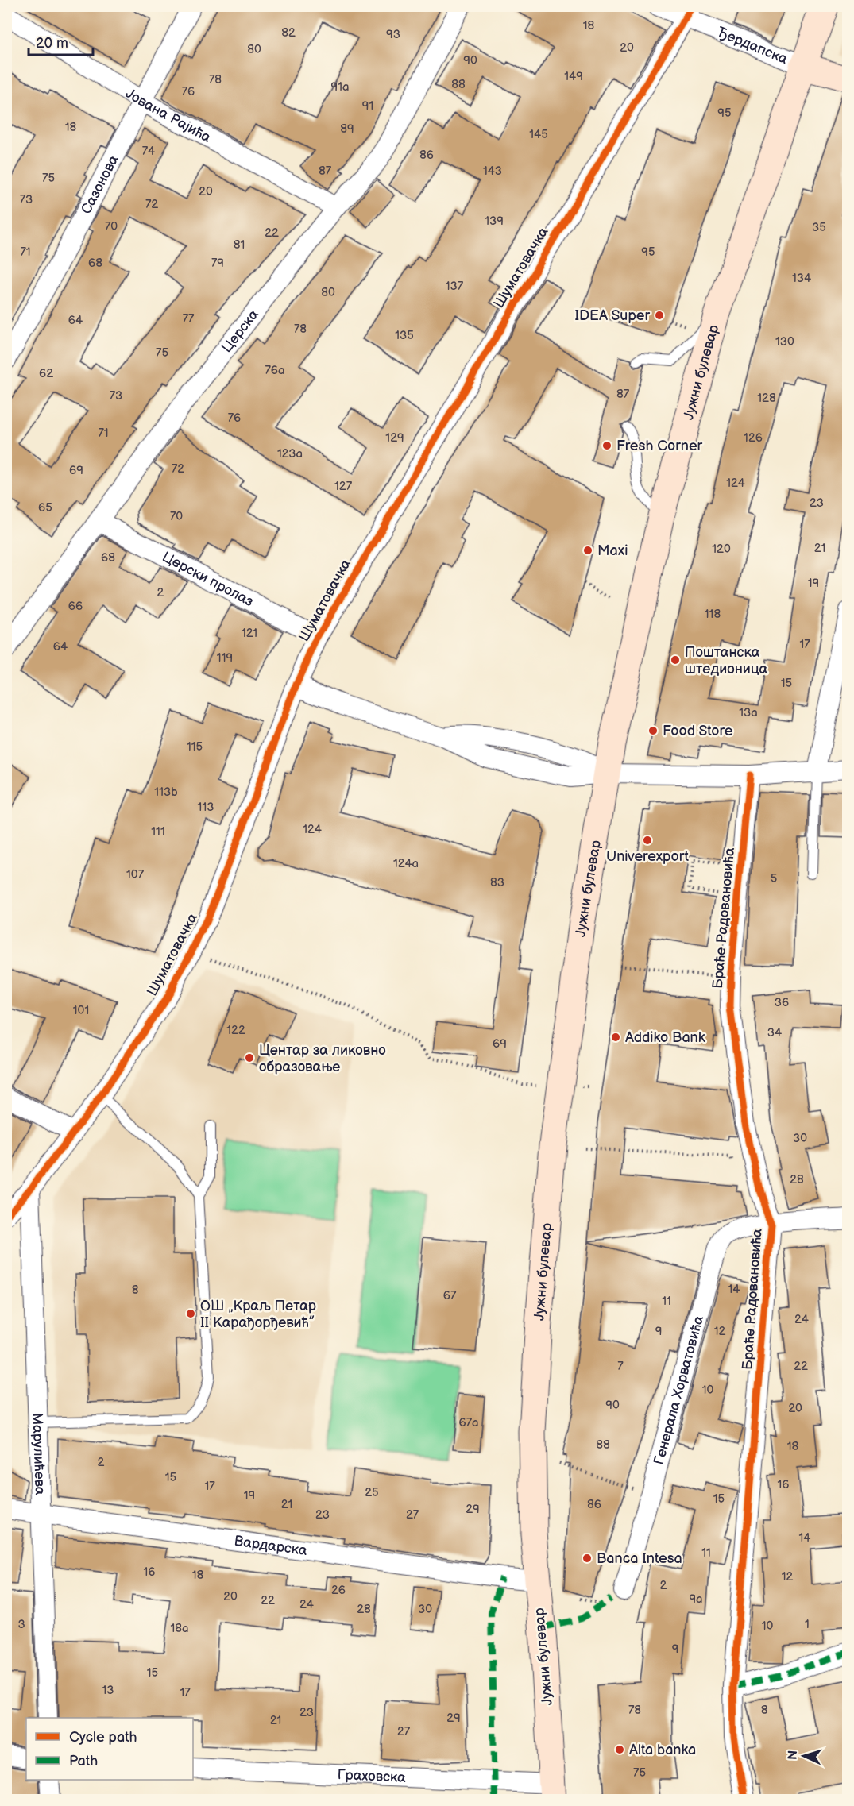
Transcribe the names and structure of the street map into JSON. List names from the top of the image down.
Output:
{
  "streets": {
    "main road": ["Ђердапска", "Јужни булевар"],
    "street": [
      "Јована Рајића",
      "Сазонова",
      "Шуматовачка",
      "Церска",
      "Церски пролаз",
      "Браће Радовановића",
      "Генерала Хорватовића",
      "Марулићева",
      "Вардарска",
      "Граховска"
    ]
  },
  "crossings": [
    ["Ђердапска", "Шуматовачка"],
    ["Ђердапска", "Јужни булевар"],
    ["Јована Рајића", "Сазонова"],
    ["Јована Рајића", "Церска"],
    ["Шуматовачка", "Церски пролаз"],
    ["Шуматовачка", "Марулићева"],
    ["Церска", "Церски пролаз"],
    ["Јужни булевар", "Вардарска"],
    ["Јужни булевар", "Граховска"],
    ["Браће Радовановића", "Генерала Хорватовића"],
    ["Марулићева", "Вардарска"]
  ],
  "places": [
    "IDEA Super",
    "Fresh Corner",
    "Maxi",
    "Поштанска штедионица",
    "Food Store",
    "Univerexport",
    "Addiko Bank",
    "Центар за ликовно образовање",
    "ОШ „Краљ Петар II Карађорђевић”",
    "Banca Intesa",
    "Alta banka"
  ],
  "house_numbers": [
    "18",
    "82",
    "93",
    "20",
    "80",
    "90",
    "149",
    "78",
    "88",
    "91a",
    "76",
    "91",
    "95",
    "18",
    "89",
    "145",
    "74",
    "86",
    "87",
    "143",
    "75",
    "20",
    "73",
    "72",
    "139",
    "70",
    "35",
    "22",
    "81",
    "71",
    "95",
    "68",
    "79",
    "134",
    "137",
    "80",
    "77",
    "64",
    "78",
    "135",
    "130",
    "75",
    "76a",
    "62",
    "87",
    "73",
    "128",
    "76",
    "71",
    "129",
    "126",
    "123a",
    "72",
    "69",
    "124",
    "127",
    "23",
    "65",
    "70",
    "21",
    "120",
    "68",
    "19",
    "2",
    "66",
    "118",
    "121",
    "17",
    "64",
    "119",
    "15",
    "13a",
    "115",
    "113b",
    "113",
    "124",
    "111",
    "124a",
    "107",
    "5",
    "83",
    "36",
    "101",
    "122",
    "34",
    "69",
    "30",
    "28",
    "14",
    "8",
    "67",
    "11",
    "24",
    "9",
    "12",
    "7",
    "22",
    "10",
    "90",
    "20",
    "67a",
    "88",
    "18",
    "2",
    "15",
    "16",
    "17",
    "25",
    "19",
    "15",
    "21",
    "86",
    "29",
    "23",
    "27",
    "14",
    "11",
    "16",
    "18",
    "12",
    "2",
    "26",
    "20",
    "9a",
    "22",
    "24",
    "28",
    "30",
    "3",
    "1",
    "10",
    "18a",
    "9",
    "15",
    "13",
    "17",
    "78",
    "8",
    "23",
    "29",
    "21",
    "27",
    "75"
  ],
  "legend": ["Cycle path", "Path"],
  "scale_bar": "20 m",
  "north": "left"
}
